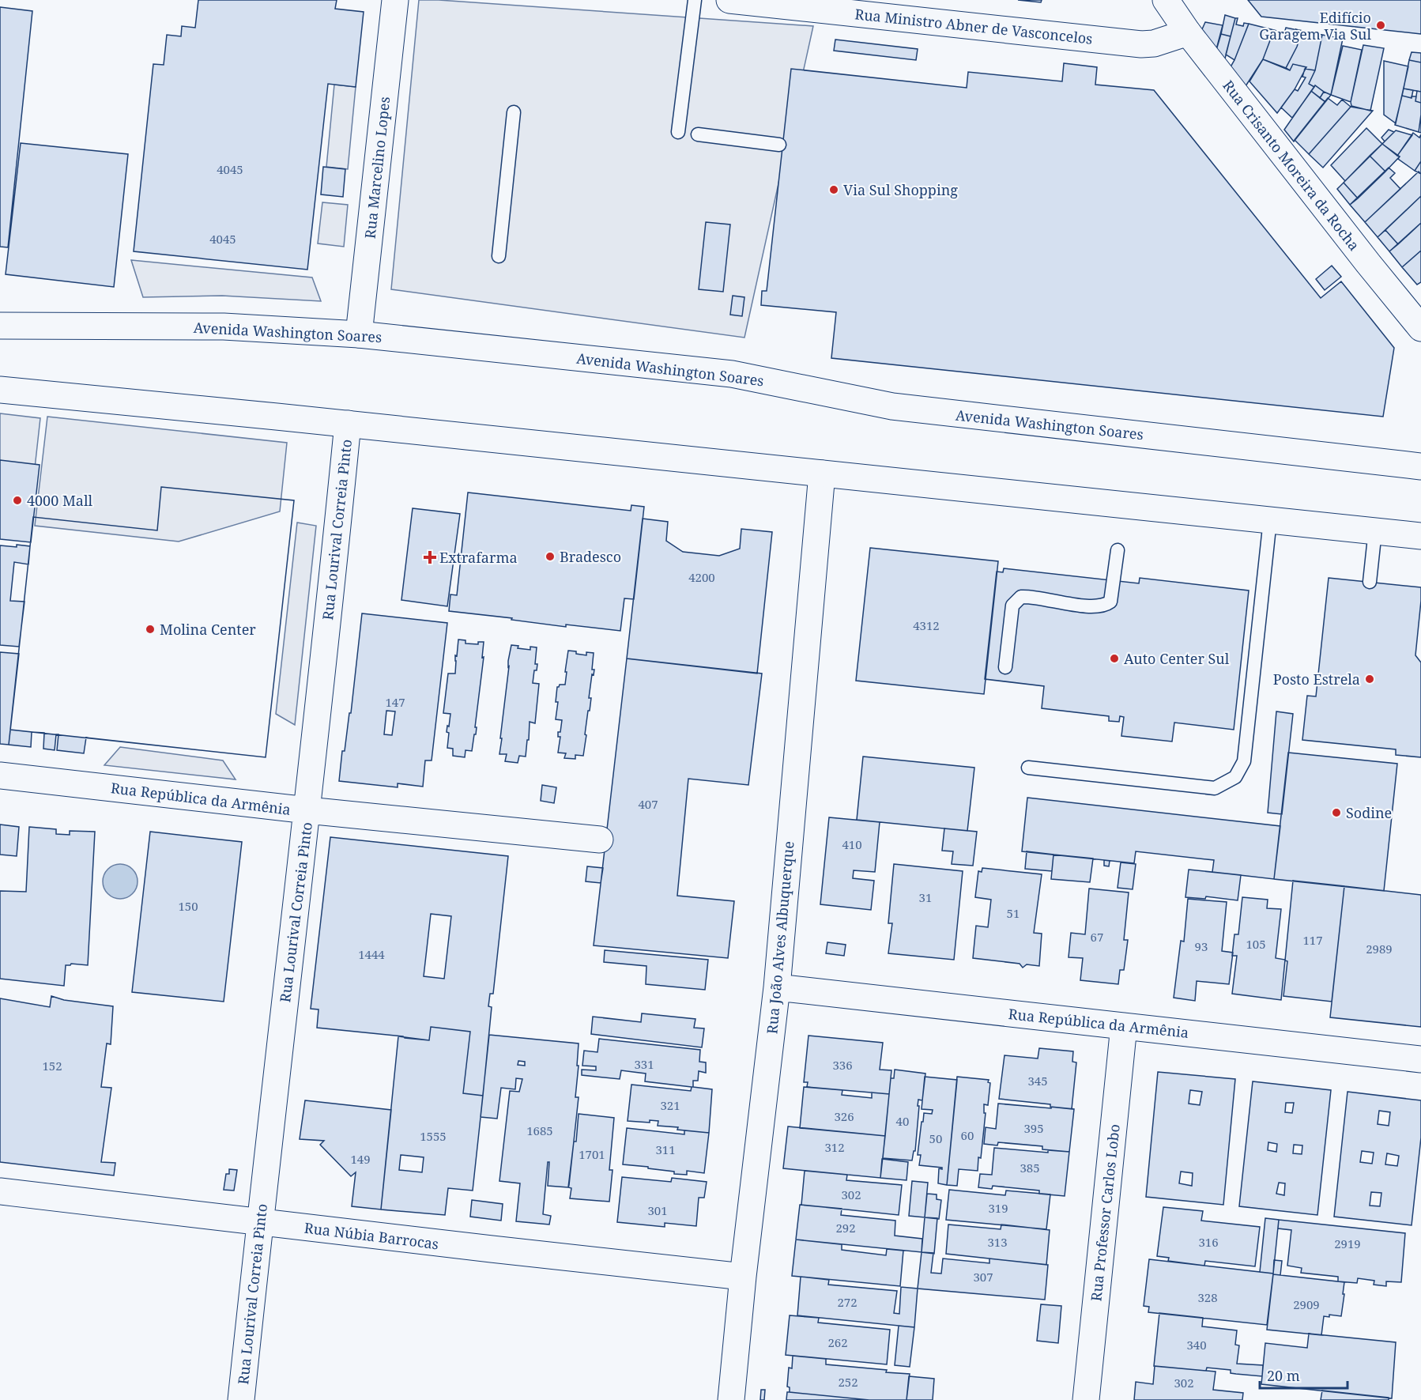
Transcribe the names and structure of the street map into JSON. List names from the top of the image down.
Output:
{
  "streets": {
    "main road": [
      "Rua Ministro Abner de Vasconcelos",
      "Rua Crisanto Moreira da Rocha",
      "Rua Marcelino Lopes",
      "Avenida Washington Soares",
      "Rua Lourival Correia Pìnto",
      "Rua República da Armênia",
      "Rua João Alves Albuquerque",
      "Rua Professor Carlos Lobo",
      "Rua Núbia Barrocas"
    ]
  },
  "crossings": [
    ["Rua Ministro Abner de Vasconcelos", "Rua Crisanto Moreira da Rocha"],
    ["Rua Marcelino Lopes", "Avenida Washington Soares"],
    ["Rua Lourival Correia Pìnto", "Rua República da Armênia"],
    ["Rua Lourival Correia Pìnto", "Rua Núbia Barrocas"],
    ["Rua República da Armênia", "Rua João Alves Albuquerque"],
    ["Rua República da Armênia", "Rua Professor Carlos Lobo"],
    ["Rua João Alves Albuquerque", "Rua Núbia Barrocas"]
  ],
  "places": {
    "other": [
      "Edifício Garagem Via Sul",
      "Via Sul Shopping",
      "4000 Mall",
      "Bradesco",
      "Molina Center",
      "Auto Center Sul",
      "Posto Estrela",
      "Sodine"
    ],
    "health": ["Extrafarma"]
  },
  "house_numbers": [
    "4045",
    "4045",
    "4200",
    "4312",
    "147",
    "407",
    "410",
    "31",
    "150",
    "51",
    "67",
    "117",
    "105",
    "93",
    "2989",
    "1444",
    "331",
    "336",
    "152",
    "345",
    "321",
    "326",
    "40",
    "395",
    "1685",
    "60",
    "1555",
    "50",
    "312",
    "311",
    "1701",
    "149",
    "385",
    "302",
    "319",
    "301",
    "292",
    "313",
    "316",
    "2919",
    "307",
    "328",
    "272",
    "2909",
    "262",
    "340",
    "252",
    "302"
  ],
  "scale_bar": "20 m"
}
